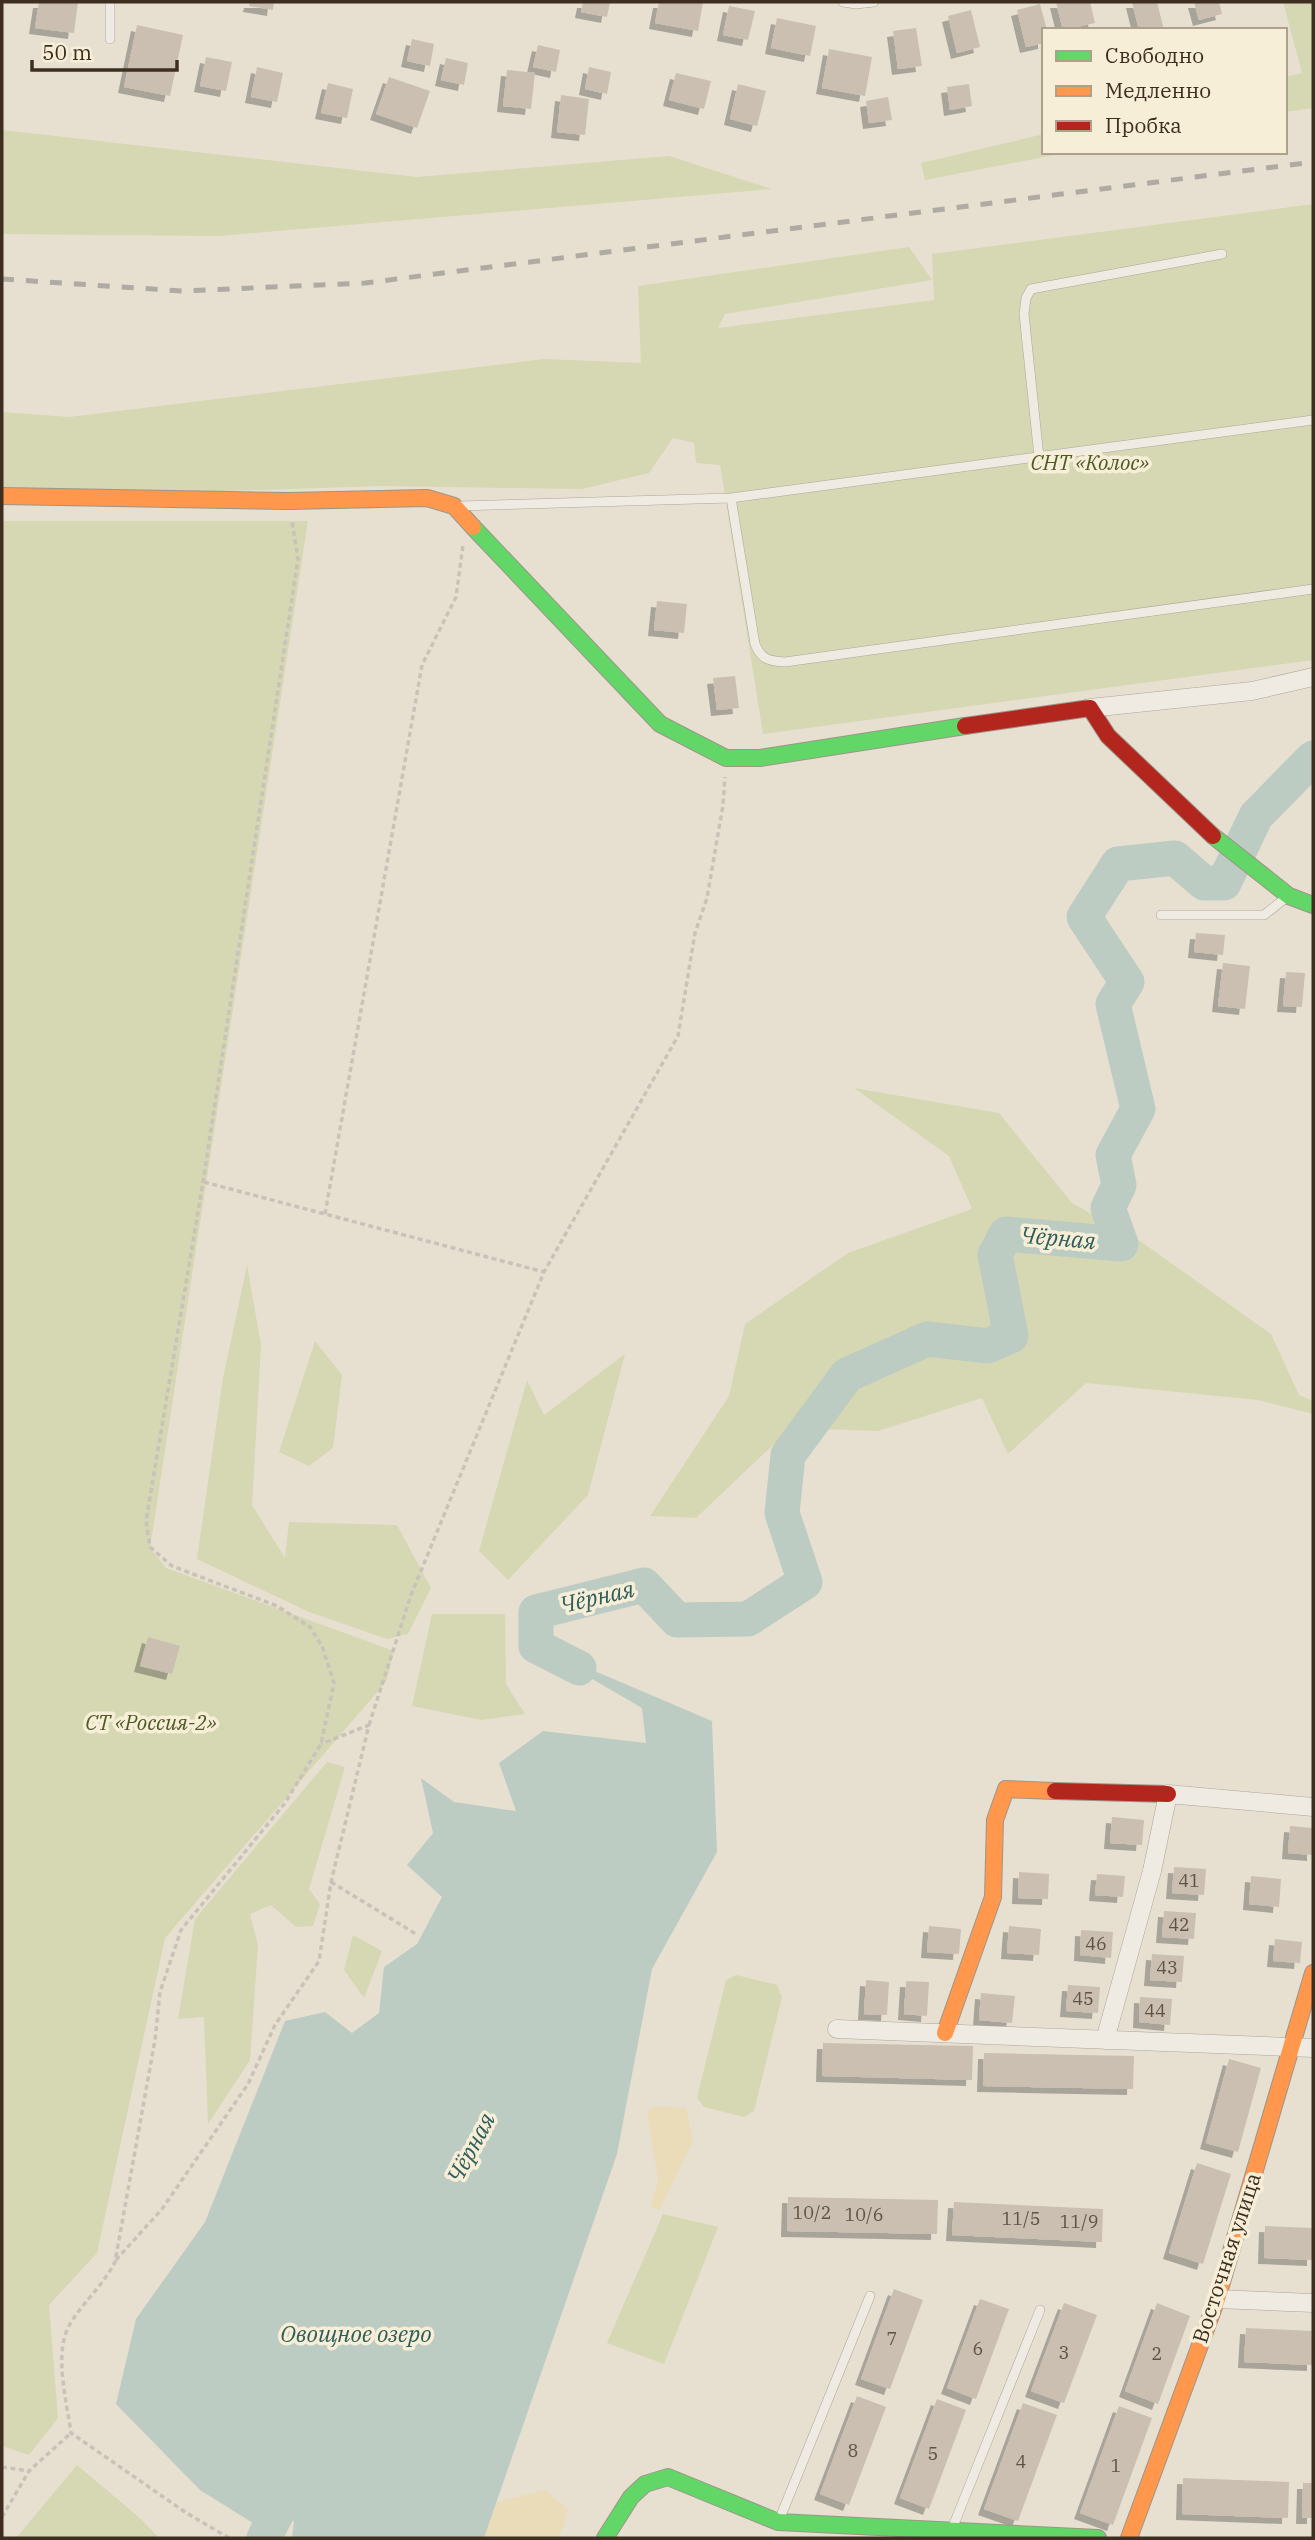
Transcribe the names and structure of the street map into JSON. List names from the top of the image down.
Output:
{
  "streets": {
    "street": ["Восточная улица"]
  },
  "water": ["Чёрная", "Овощное озеро"],
  "parks": ["СНТ «Колос»", "СТ «Россия-2»"],
  "house_numbers": [
    "41",
    "42",
    "46",
    "43",
    "45",
    "44",
    "10/2",
    "10/6",
    "11/5",
    "11/9",
    "7",
    "6",
    "3",
    "2",
    "8",
    "5",
    "4",
    "1"
  ],
  "legend": ["Свободно", "Медленно", "Пробка"],
  "scale_bar": "50 m"
}
